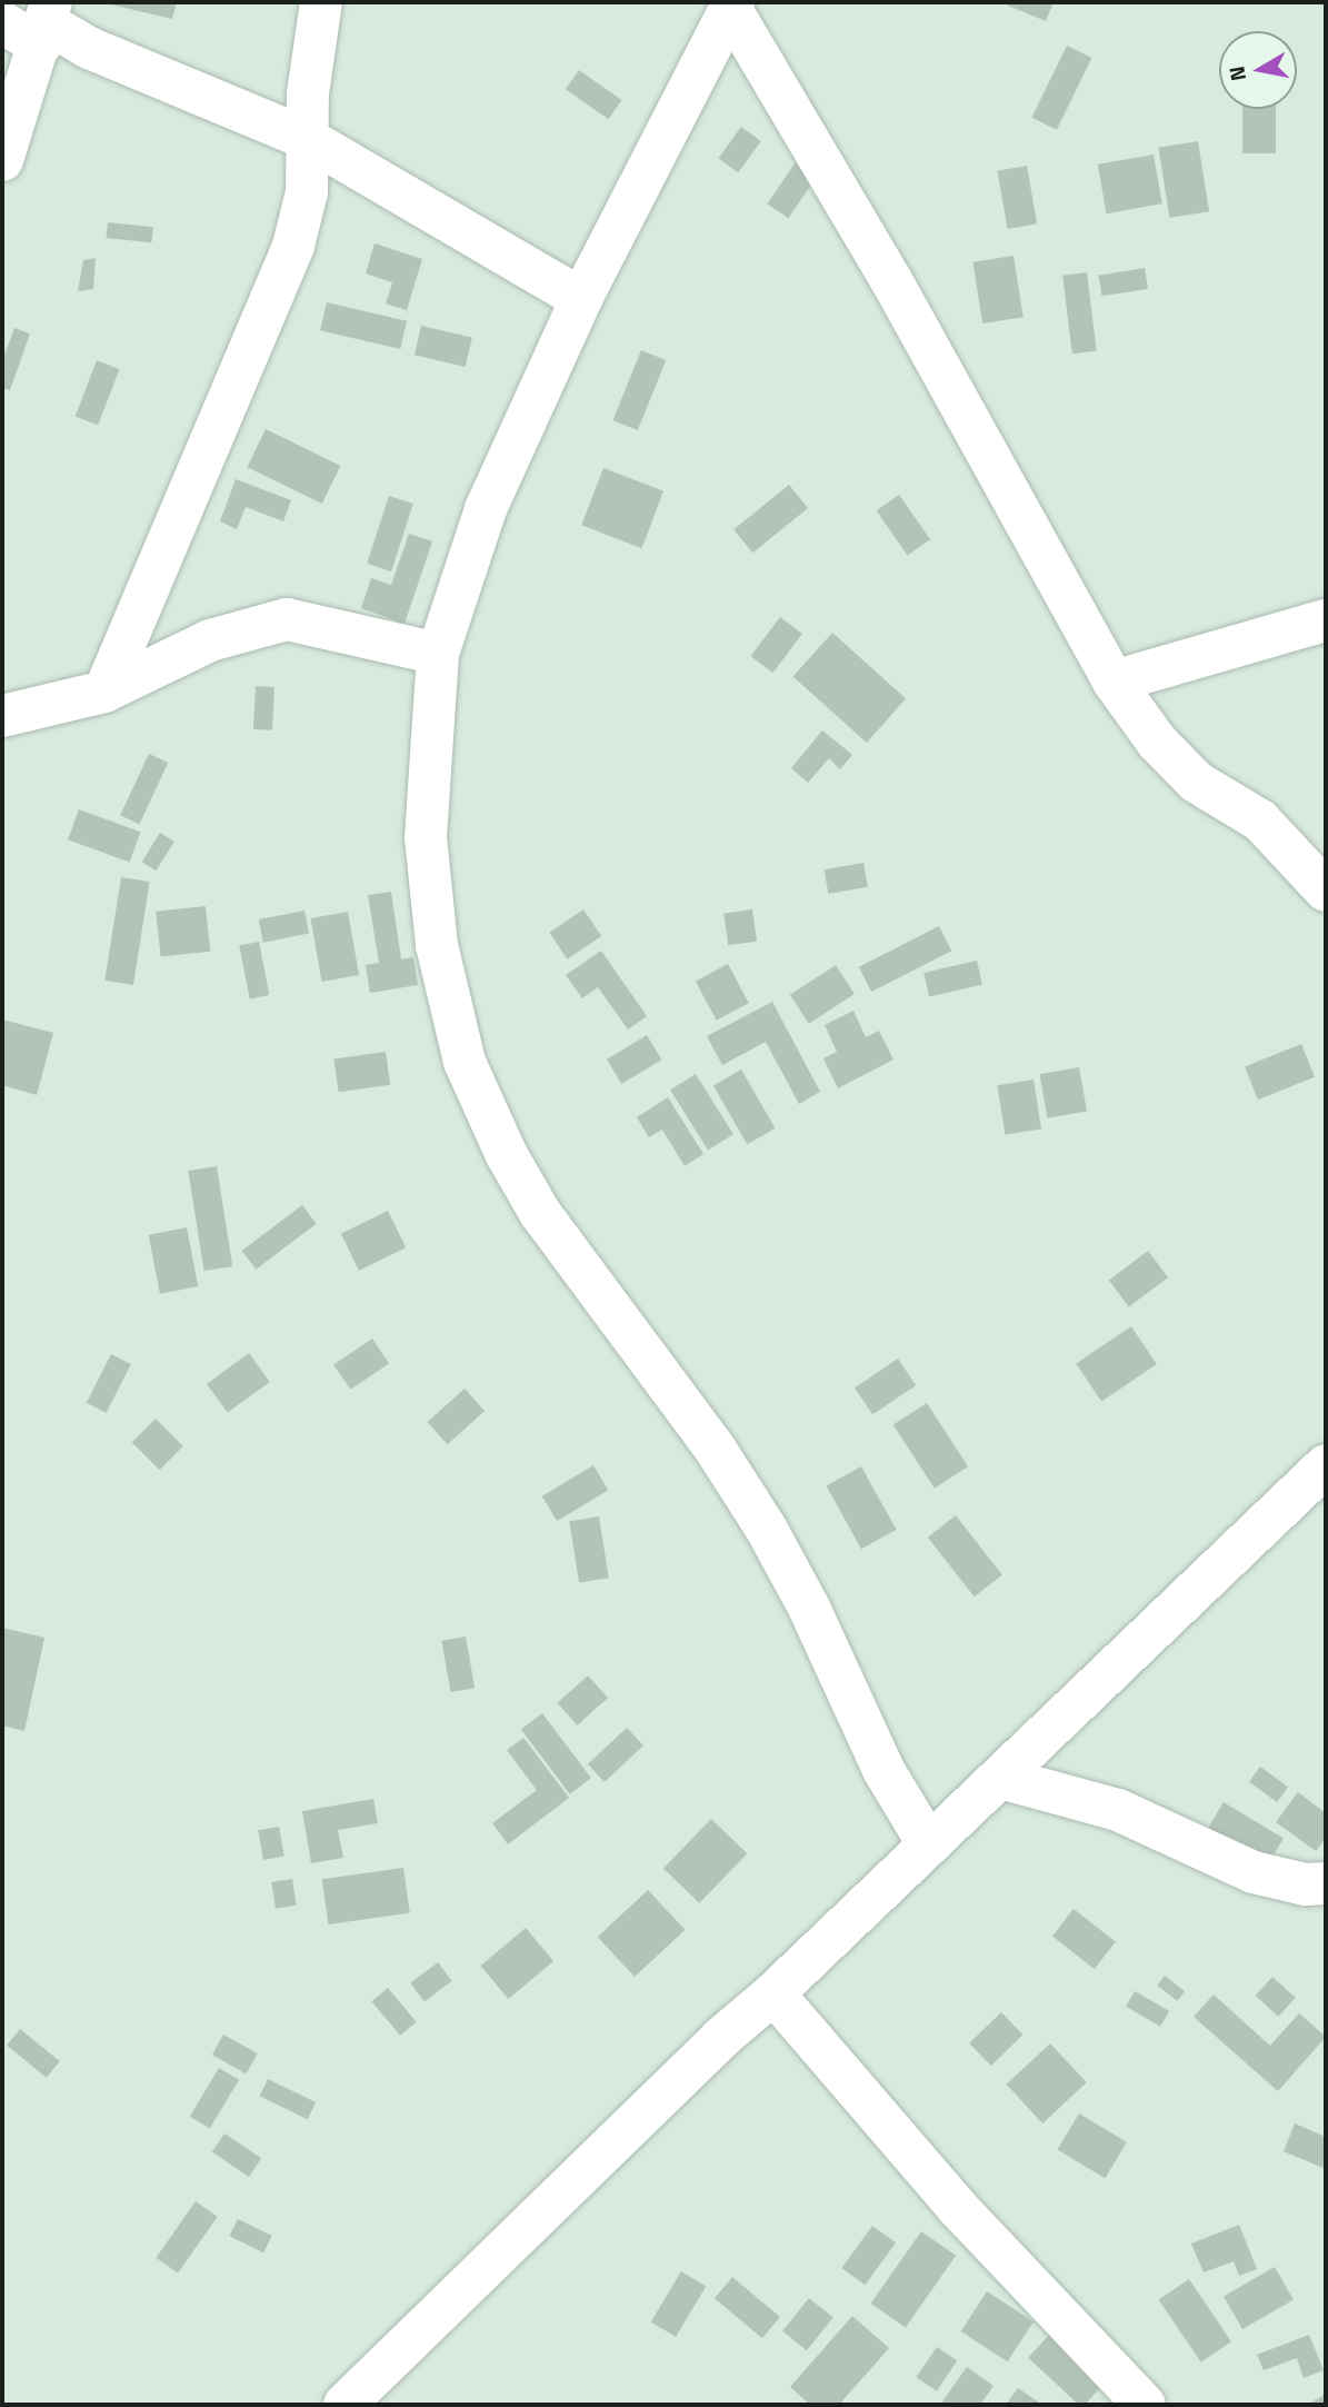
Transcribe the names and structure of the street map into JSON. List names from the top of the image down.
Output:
{
  "north": "left"
}
